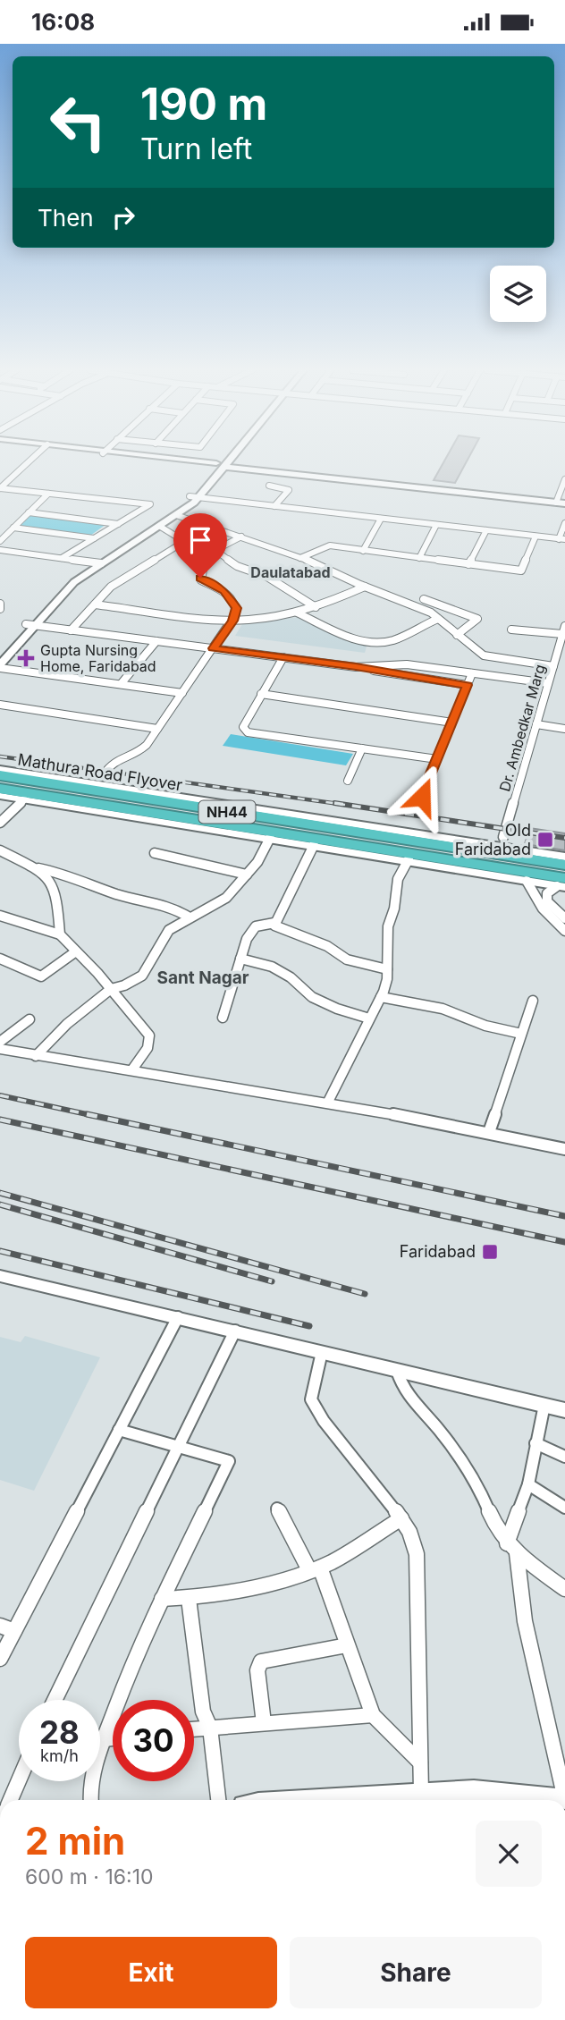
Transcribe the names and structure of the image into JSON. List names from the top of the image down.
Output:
{
  "streets": {
    "highway": ["Mathura Road Flyover", "NH44"],
    "street": ["Dr. Ambedkar Marg"]
  },
  "crossings": [
    ["Mathura Road Flyover", "NH44"]
  ],
  "districts": ["Daulatabad", "Sant Nagar"],
  "places": {
    "health": ["Gupta Nursing Home, Faridabad"],
    "transit": ["Old Faridabad", "Faridabad"]
  },
  "page": {
    "status": "16:08",
    "turn": ["190 m", "Turn left"],
    "then": "Then",
    "speed": "28 km/h",
    "limit": "30",
    "heading": ["2 min", "600 m · 16:10"],
    "buttons": ["Exit", "Share"]
  }
}
